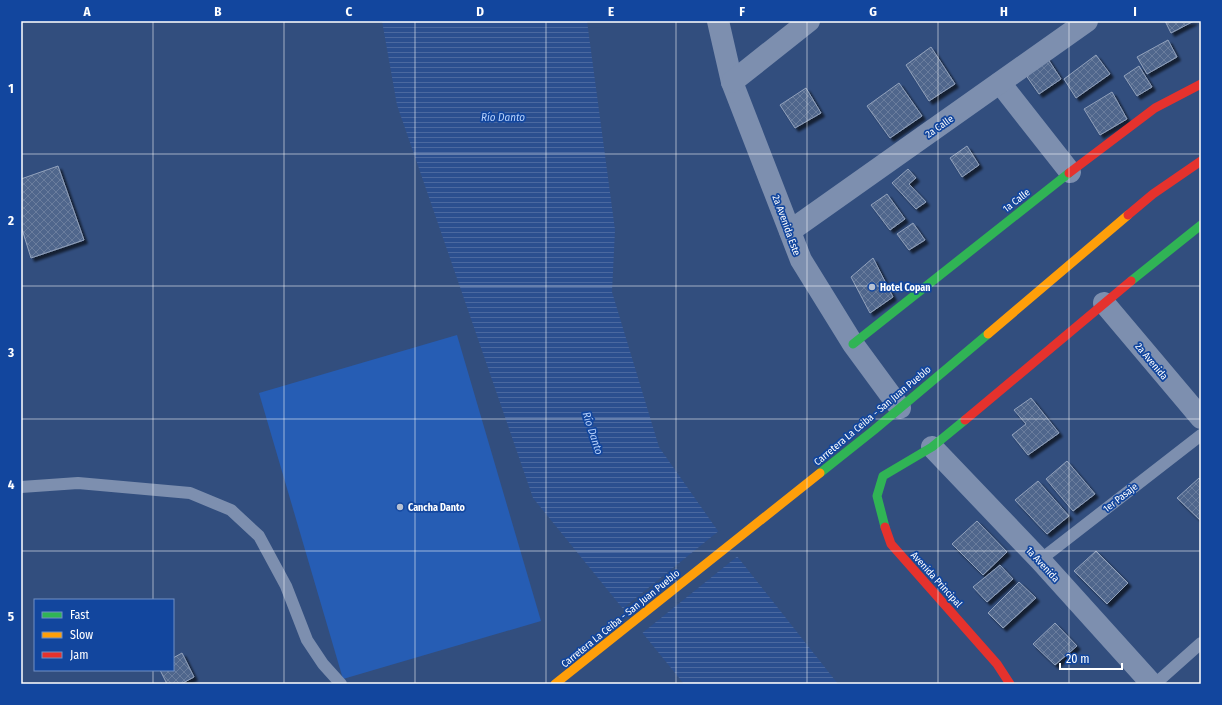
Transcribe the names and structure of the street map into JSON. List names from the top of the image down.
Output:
{
  "streets": {
    "street": [
      "2a Calle",
      "1a Calle",
      "2a Avenida Este",
      "2a Avenida",
      "Carretera La Ceiba - San Juan Pueblo",
      "1a Avenida",
      "Avenida Principal"
    ],
    "lane": ["1er Pasaje"]
  },
  "crossings": [
    ["2a Calle", "2a Avenida Este"],
    ["1a Calle", "2a Avenida Este"],
    ["2a Avenida Este", "Carretera La Ceiba - San Juan Pueblo"],
    ["1er Pasaje", "1a Avenida"],
    ["1a Avenida", "Avenida Principal"]
  ],
  "water": ["Río Danto"],
  "places": ["Hotel Copan", "Cancha Danto"],
  "legend": ["Fast", "Slow", "Jam"],
  "scale_bar": "20 m",
  "grid": {
    "columns": [
      "A",
      "B",
      "C",
      "D",
      "E",
      "F",
      "G",
      "H",
      "I"
    ],
    "rows": [
      "1",
      "2",
      "3",
      "4",
      "5"
    ]
  }
}
